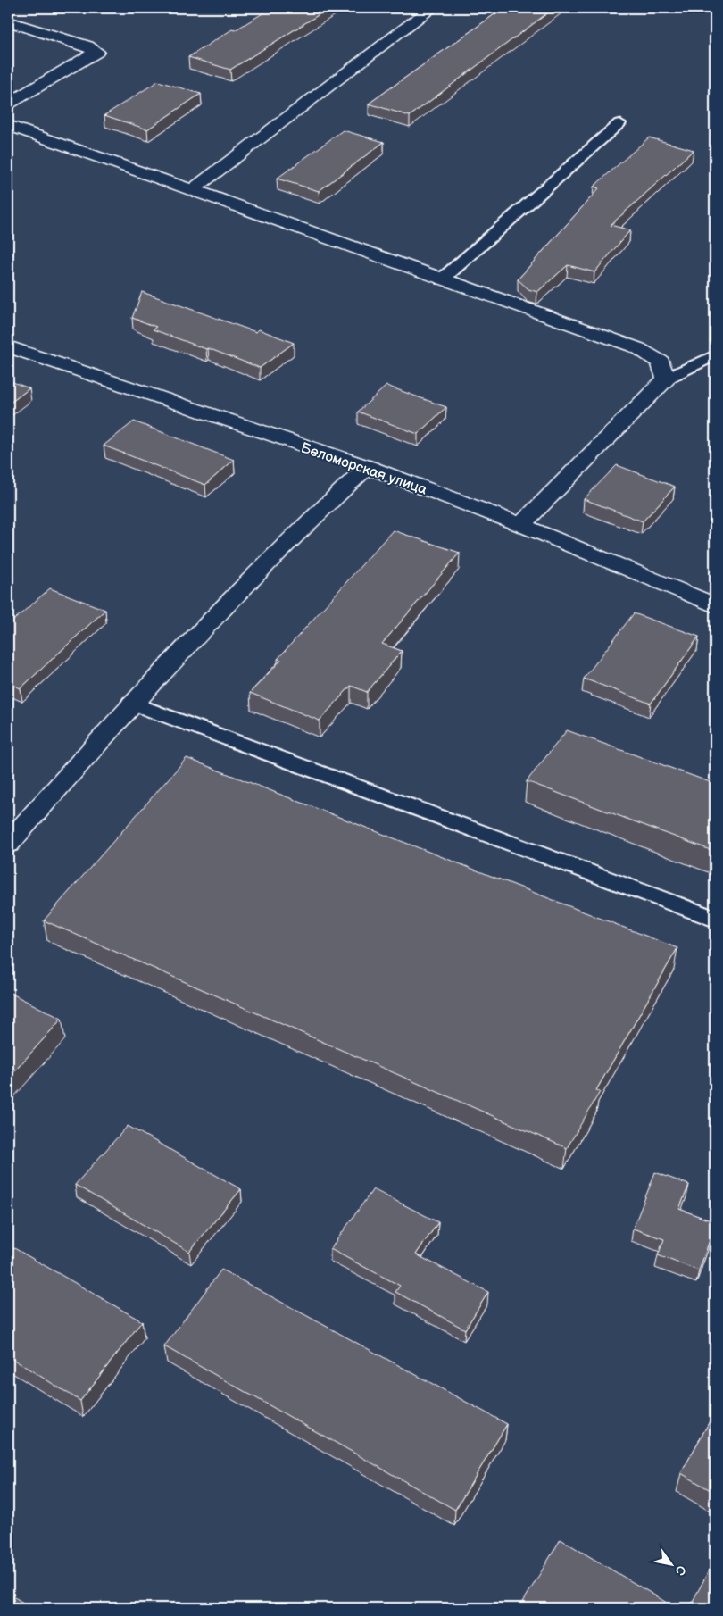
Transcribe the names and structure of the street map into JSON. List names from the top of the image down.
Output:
{
  "streets": {
    "street": ["Беломорская улица"]
  },
  "north": "bottom right"
}
